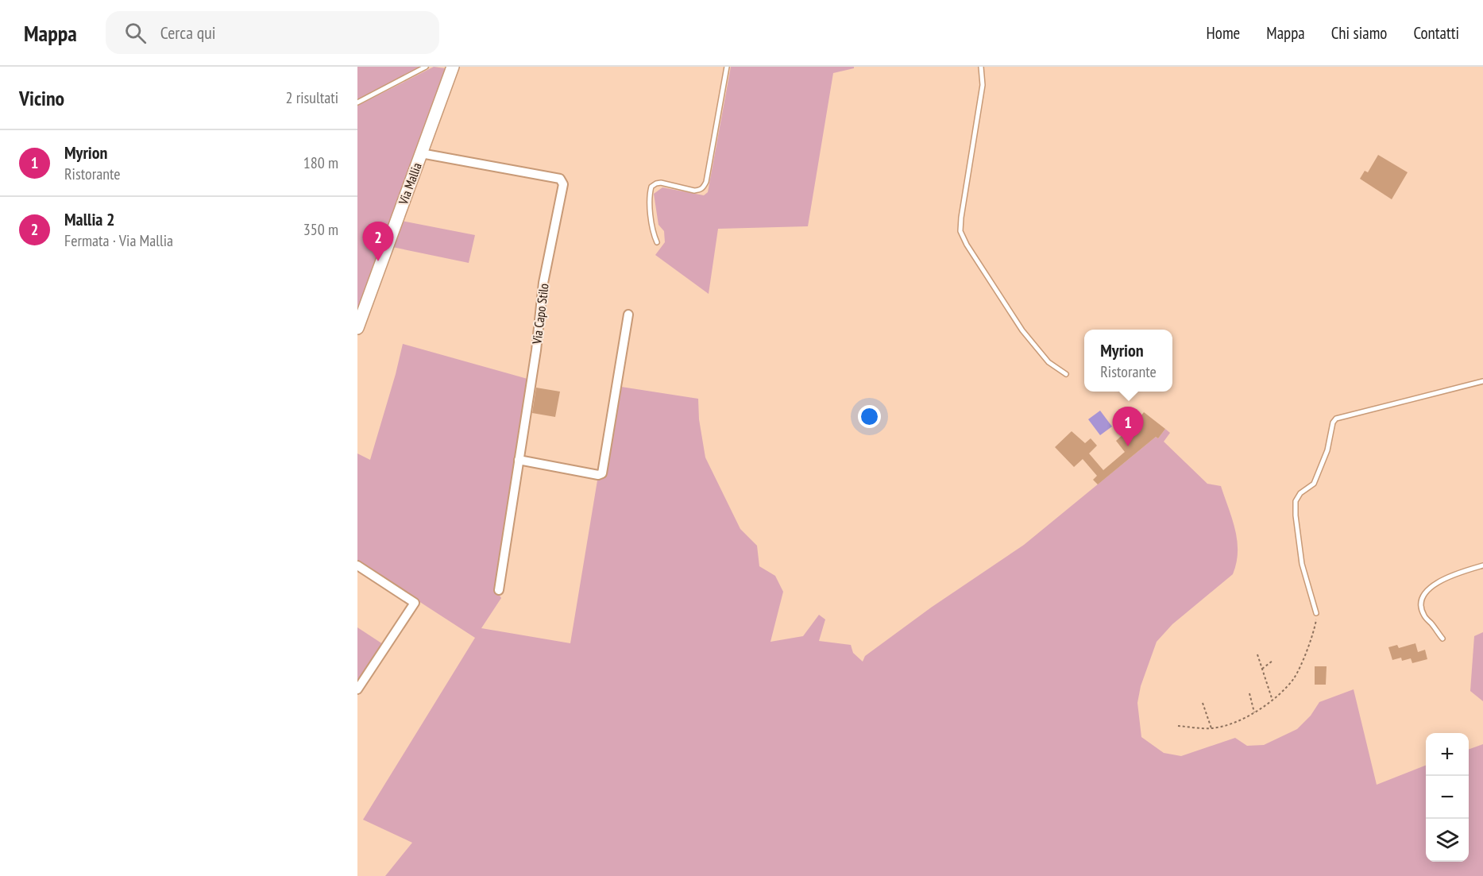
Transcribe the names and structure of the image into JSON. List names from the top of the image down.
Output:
{
  "streets": {
    "street": ["Via Mallia", "Via Capo Stilo"]
  },
  "crossings": [
    ["Via Mallia", "Via Capo Stilo"]
  ],
  "page": {
    "header": "Mappa",
    "search": "Cerca qui",
    "nav": [
      "Home",
      "Mappa",
      "Chi siamo",
      "Contatti"
    ],
    "heading": ["Vicino", "2 risultati"],
    "list": [
      {
        "mark": "1",
        "name": "Myrion",
        "note": "Ristorante",
        "value": "180 m"
      },
      {
        "mark": "2",
        "name": "Mallia 2",
        "note": "Fermata · Via Mallia",
        "value": "350 m"
      }
    ],
    "pins": ["2", "1"],
    "popup": ["Myrion", "Ristorante"],
    "map_buttons": ["+", "−"]
  }
}
